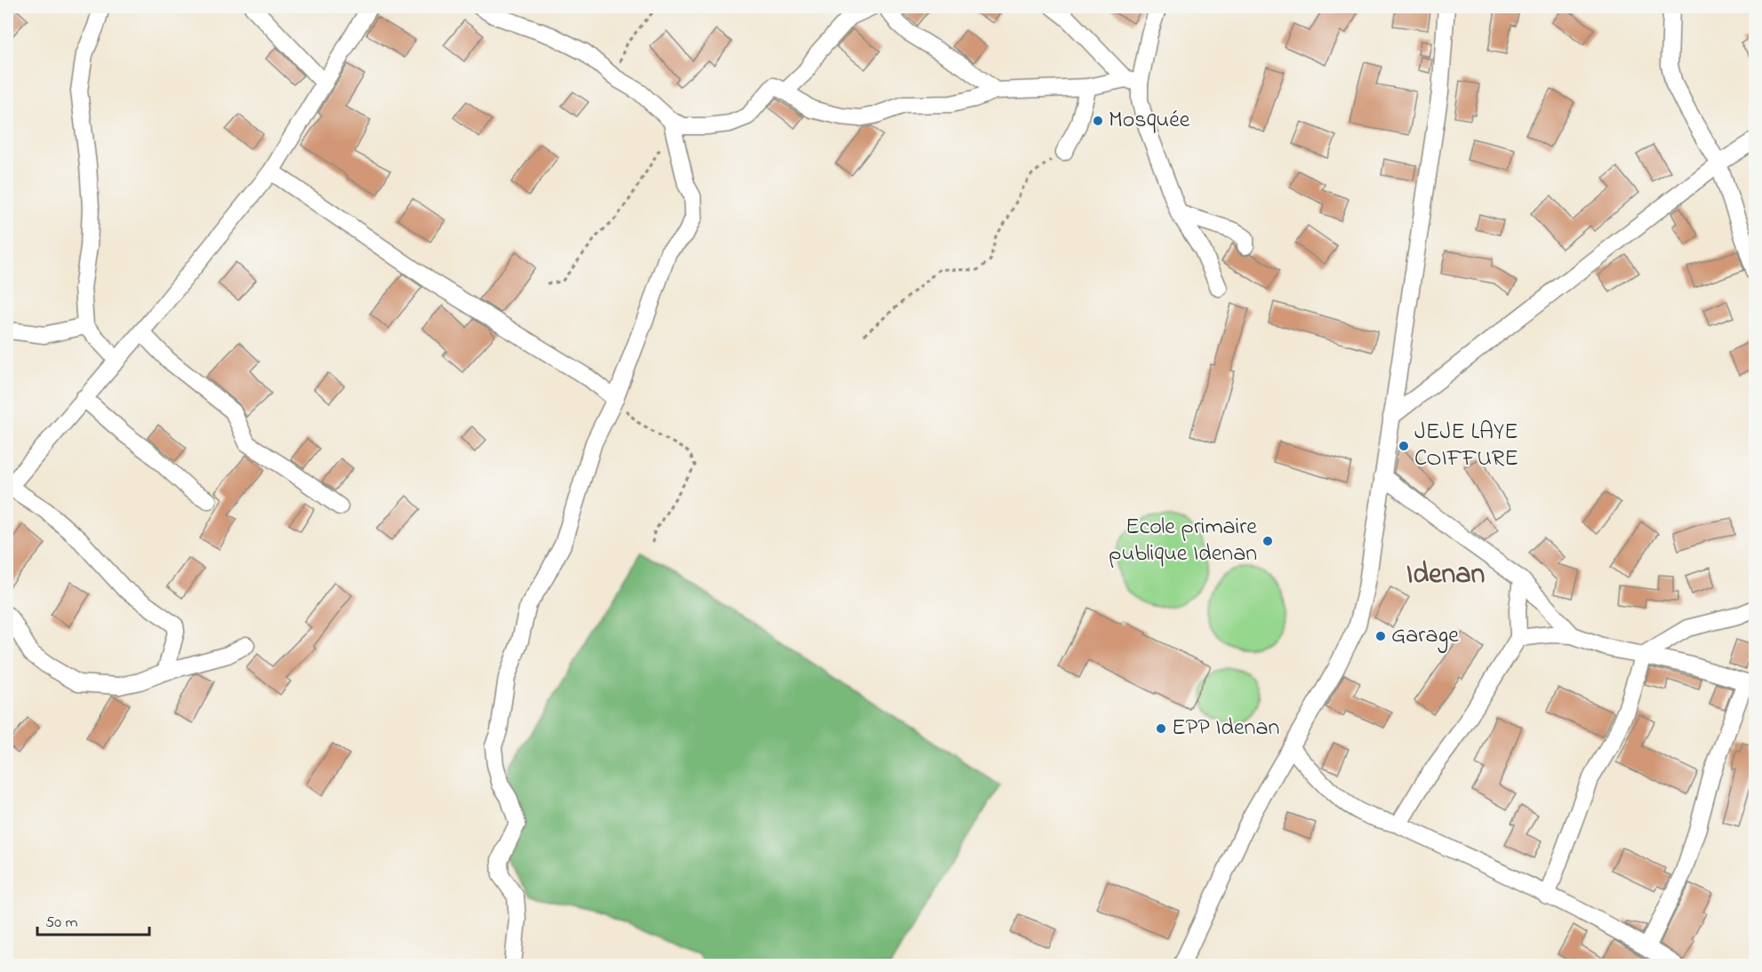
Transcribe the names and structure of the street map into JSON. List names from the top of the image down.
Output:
{
  "districts": ["Idenan"],
  "places": [
    "Mosquée",
    "JEJE LAYE COIFFURE",
    "Ecole primaire publique Idenan",
    "Garage",
    "EPP Idenan"
  ],
  "scale_bar": "50 m"
}
